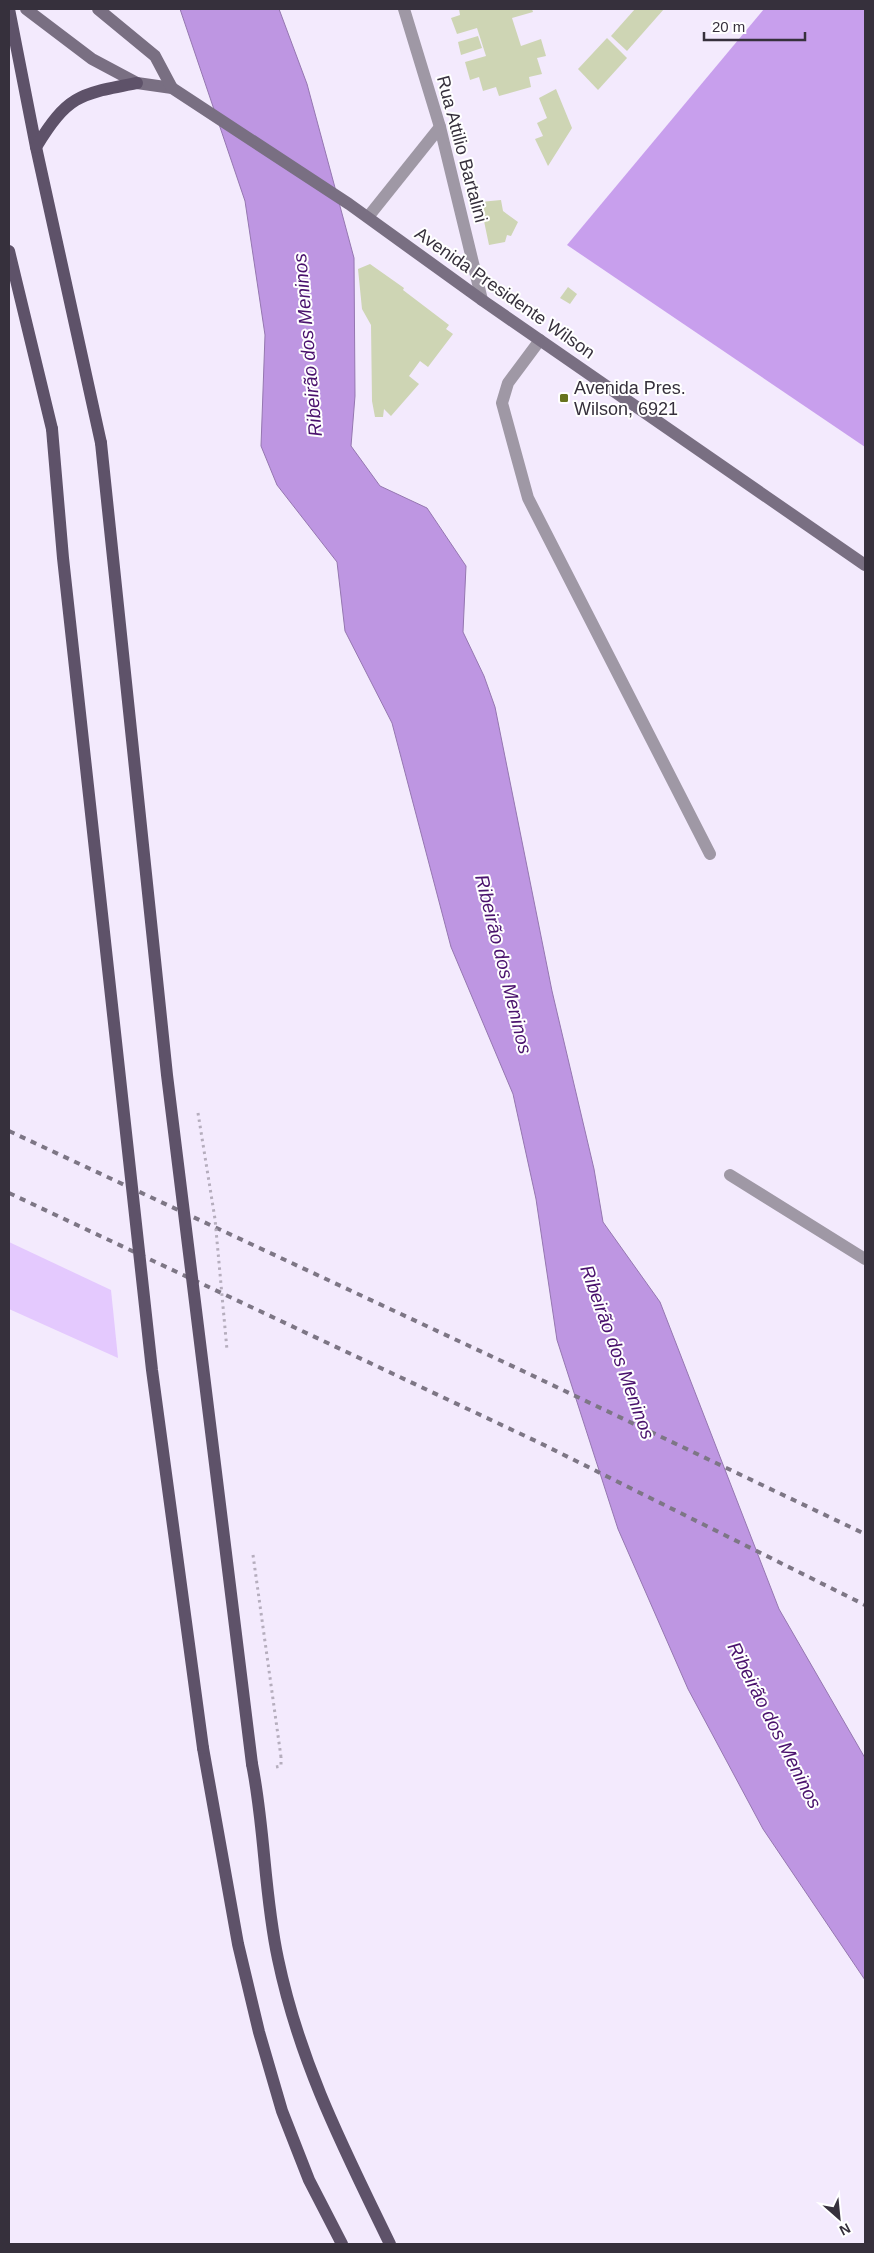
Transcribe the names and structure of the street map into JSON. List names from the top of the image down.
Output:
{
  "streets": {
    "main road": ["Avenida Presidente Wilson"],
    "street": ["Rua Attilio Bartalini"]
  },
  "crossings": [
    ["Rua Attilio Bartalini", "Avenida Presidente Wilson"]
  ],
  "water": ["Ribeirão dos Meninos"],
  "places": {
    "transit": ["Avenida Pres. Wilson, 6921"]
  },
  "scale_bar": "20 m",
  "north": "bottom right"
}
